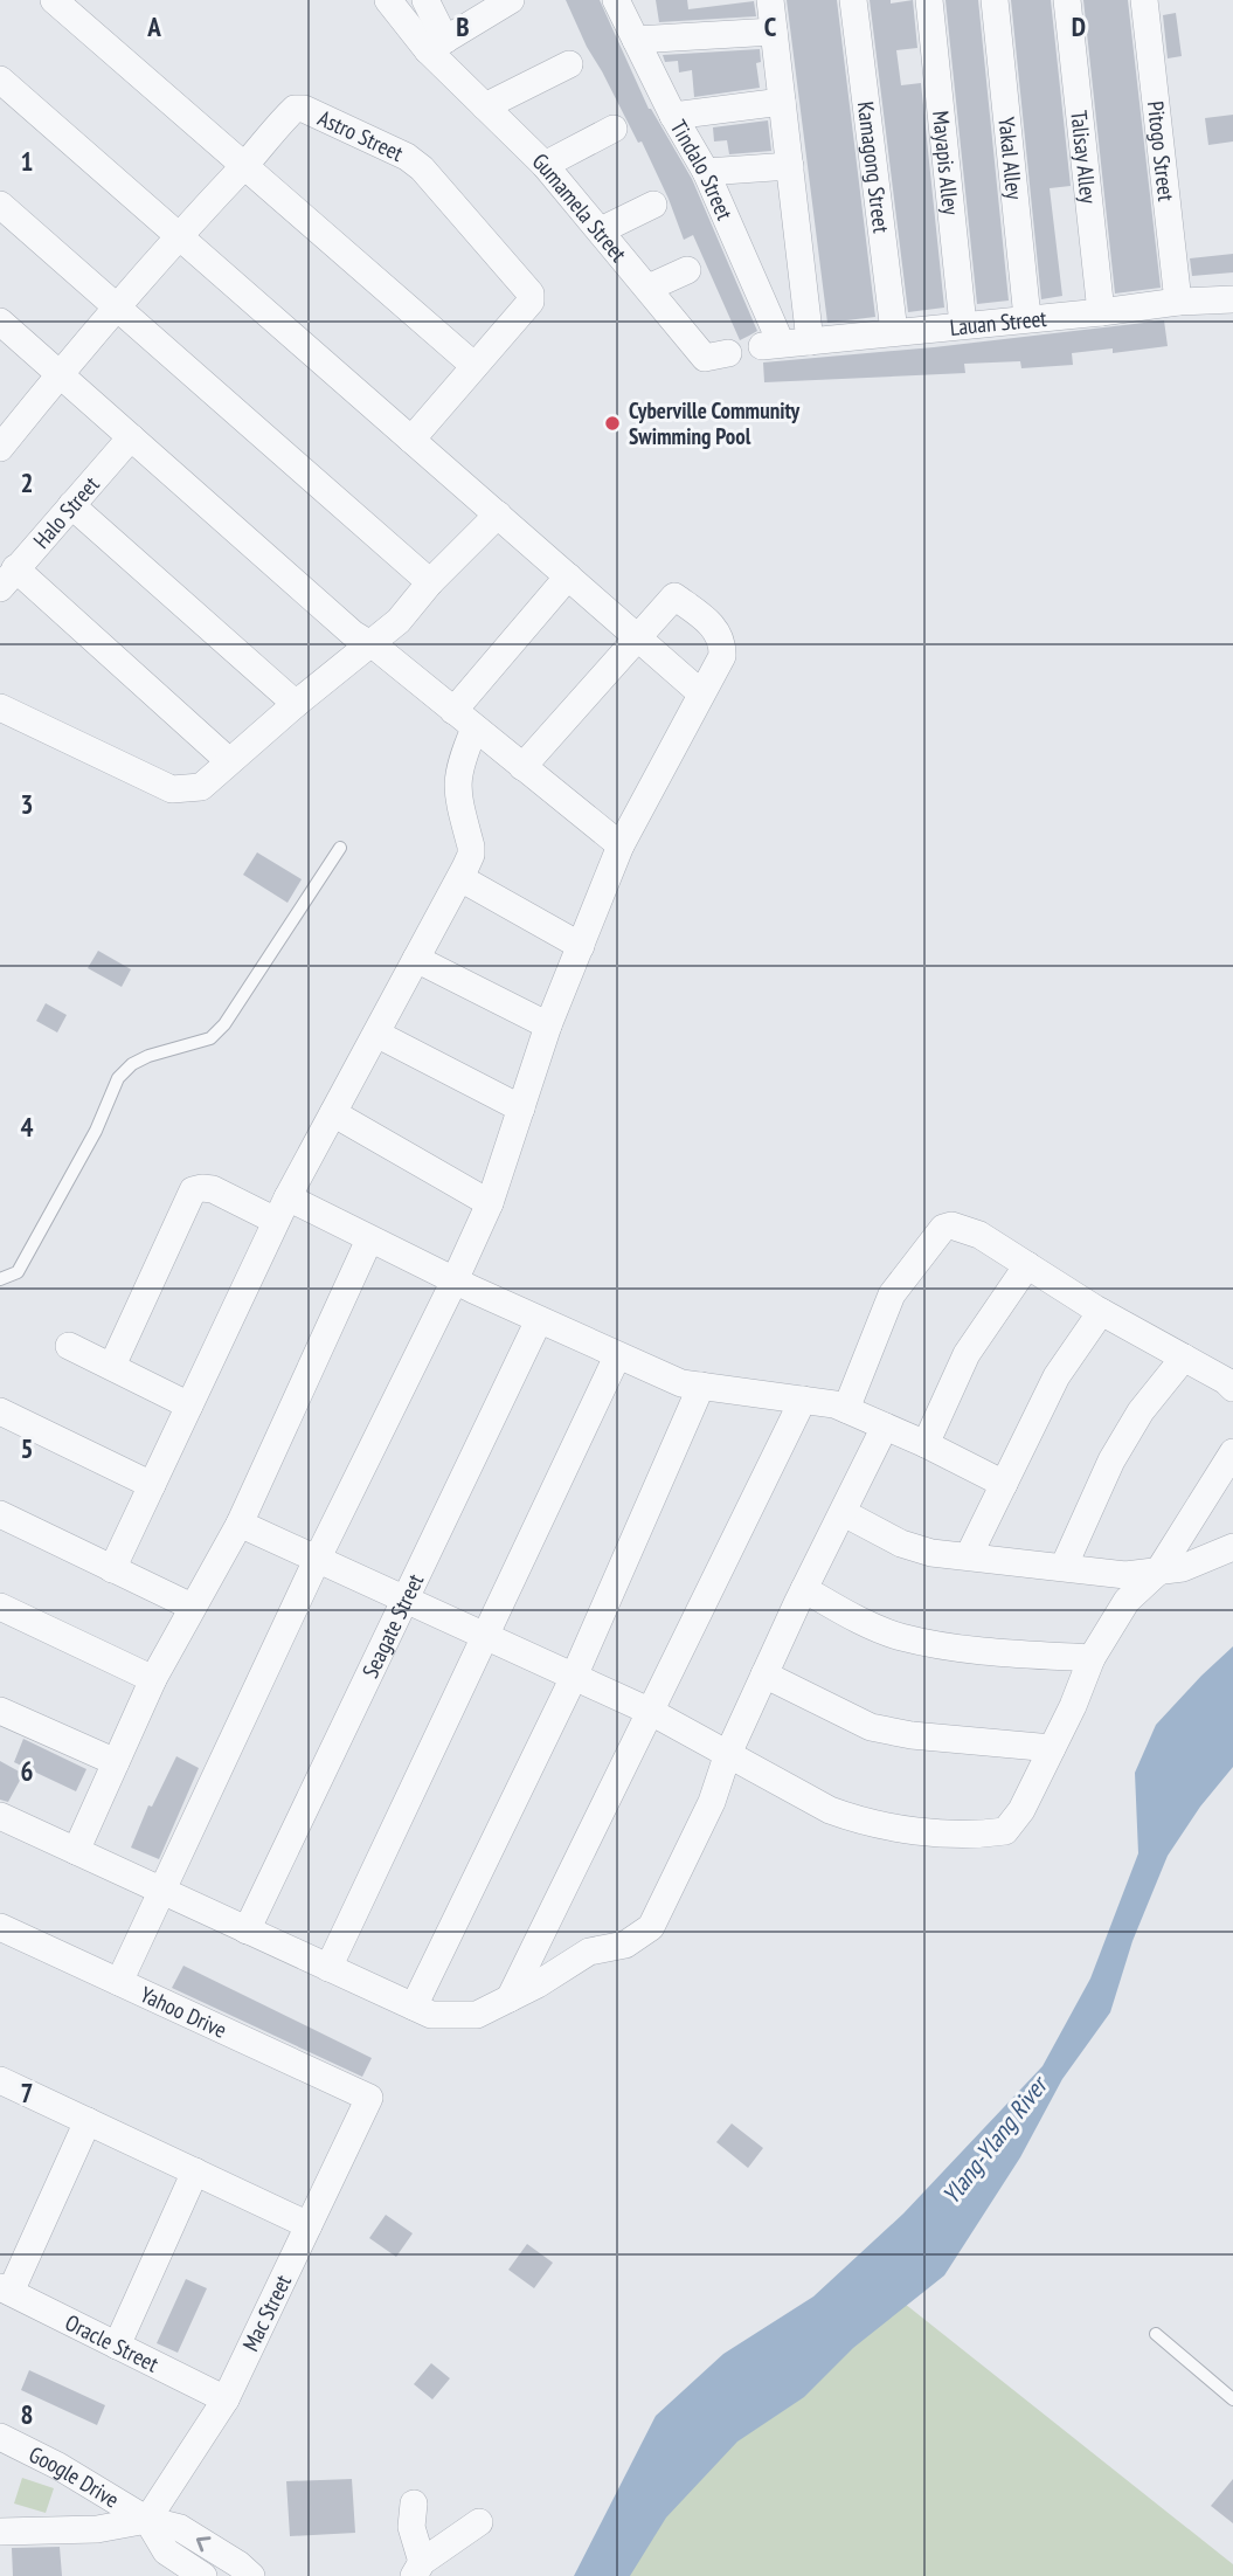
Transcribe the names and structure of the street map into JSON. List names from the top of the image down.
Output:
{
  "streets": {
    "street": [
      "Astro Street",
      "Pitogo Street",
      "Talisay Alley",
      "Yakal Alley",
      "Mayapis Alley",
      "Kamagong Street",
      "Tindalo Street",
      "Gumamela Street",
      "Lauan Street",
      "Halo Street",
      "Seagate Street",
      "Yahoo Drive",
      "Mac Street",
      "Oracle Street",
      "Google Drive"
    ]
  },
  "crossings": [
    ["Pitogo Street", "Lauan Street"],
    ["Talisay Alley", "Lauan Street"],
    ["Yakal Alley", "Lauan Street"],
    ["Mayapis Alley", "Lauan Street"],
    ["Kamagong Street", "Lauan Street"],
    ["Tindalo Street", "Lauan Street"],
    ["Yahoo Drive", "Mac Street"],
    ["Mac Street", "Oracle Street"],
    ["Mac Street", "Google Drive"]
  ],
  "water": ["Ylang-Ylang River"],
  "places": ["Cyberville Community Swimming Pool"],
  "grid": {
    "columns": [
      "A",
      "B",
      "C",
      "D"
    ],
    "rows": [
      "1",
      "2",
      "3",
      "4",
      "5",
      "6",
      "7",
      "8"
    ]
  }
}
